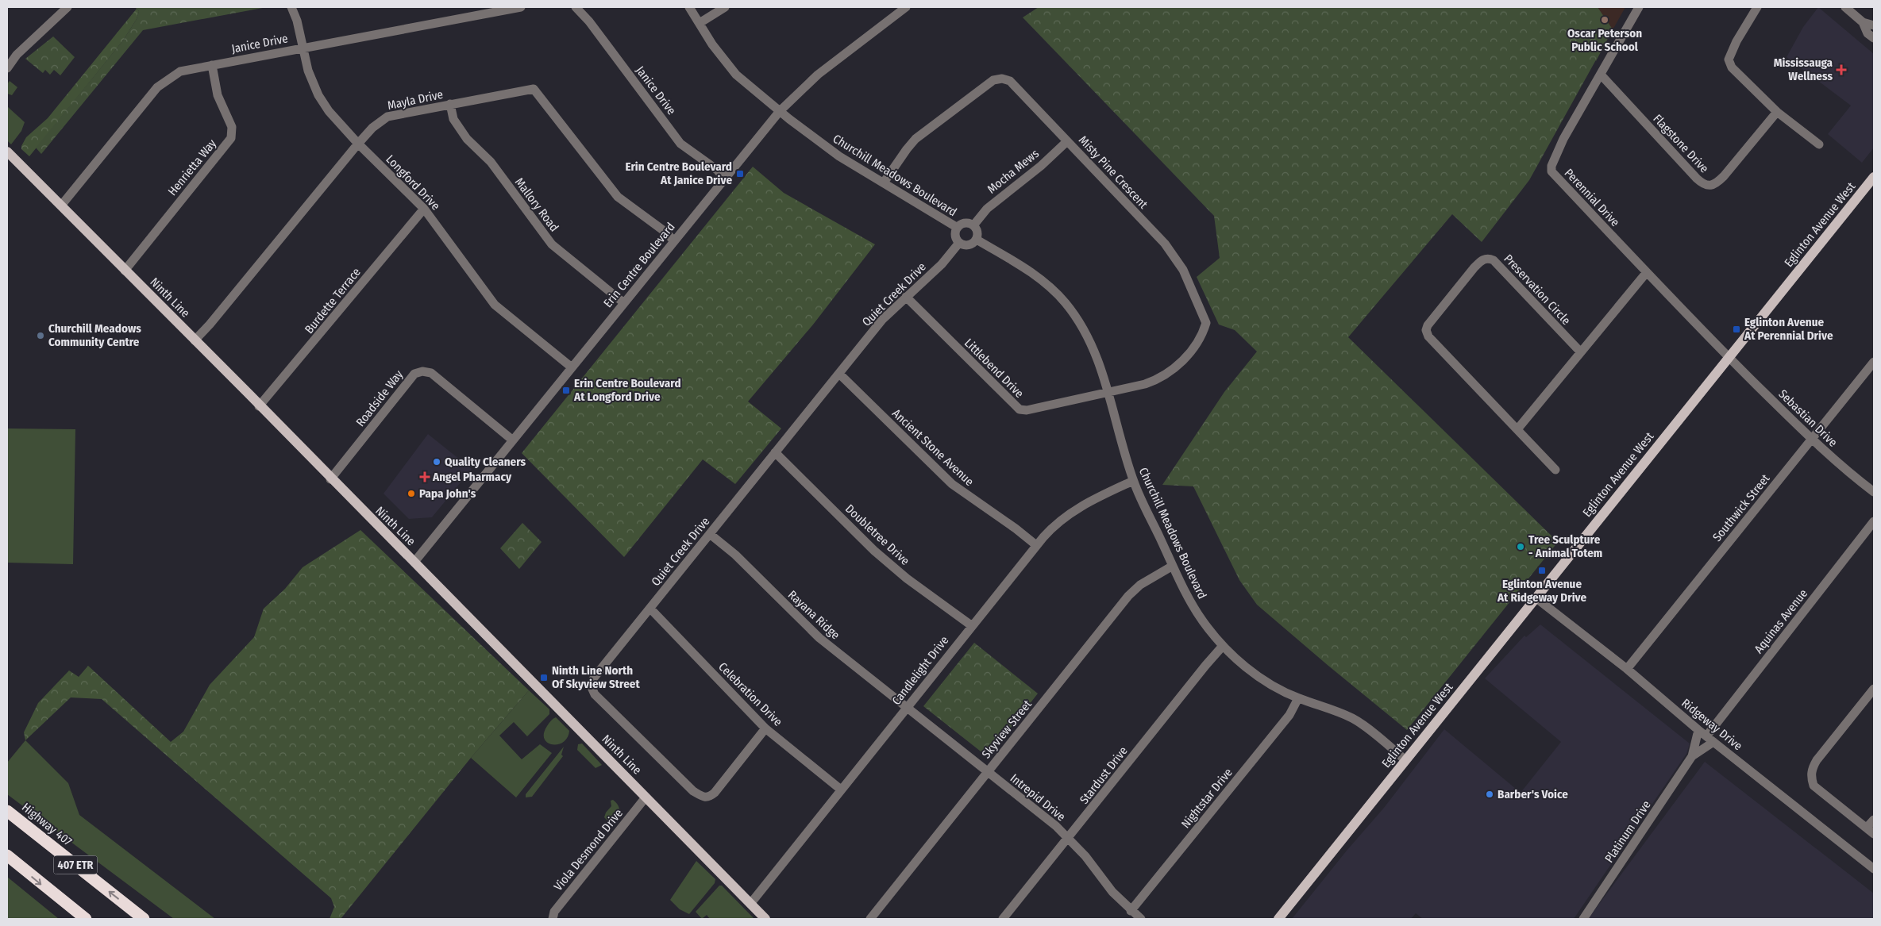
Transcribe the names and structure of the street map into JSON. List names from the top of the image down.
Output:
{
  "streets": {
    "highway": ["Highway 407", "407 ETR"],
    "main road": ["Eglinton Avenue West", "Ninth Line"],
    "street": [
      "Janice Drive",
      "Mayla Drive",
      "Flagstone Drive",
      "Henrietta Way",
      "Mocha Mews",
      "Misty Pine Crescent",
      "Churchill Meadows Boulevard",
      "Longford Drive",
      "Perennial Drive",
      "Mallory Road",
      "Erin Centre Boulevard",
      "Preservation Circle",
      "Quiet Creek Drive",
      "Burdette Terrace",
      "Littlebend Drive",
      "Roadside Way",
      "Sebastian Drive",
      "Ancient Stone Avenue",
      "Southwick Street",
      "Doubletree Drive",
      "Rayana Ridge",
      "Aquinas Avenue",
      "Candlelight Drive",
      "Celebration Drive",
      "Ridgeway Drive",
      "Skyview Street",
      "Stardust Drive",
      "Intrepid Drive",
      "Nightstar Drive",
      "Platinum Drive",
      "Viola Desmond Drive"
    ]
  },
  "crossings": [
    ["Janice Drive", "Henrietta Way"],
    ["Janice Drive", "Longford Drive"],
    ["Janice Drive", "Erin Centre Boulevard"],
    ["Janice Drive", "Ninth Line"],
    ["Mayla Drive", "Longford Drive"],
    ["Mayla Drive", "Mallory Road"],
    ["Mayla Drive", "Erin Centre Boulevard"],
    ["Mayla Drive", "Ninth Line"],
    ["Flagstone Drive", "Perennial Drive"],
    ["Henrietta Way", "Ninth Line"],
    ["Mocha Mews", "Misty Pine Crescent"],
    ["Mocha Mews", "Churchill Meadows Boulevard"],
    ["Mocha Mews", "Quiet Creek Drive"],
    ["Misty Pine Crescent", "Churchill Meadows Boulevard"],
    ["Misty Pine Crescent", "Littlebend Drive"],
    ["Churchill Meadows Boulevard", "Eglinton Avenue West"],
    ["Churchill Meadows Boulevard", "Erin Centre Boulevard"],
    ["Churchill Meadows Boulevard", "Quiet Creek Drive"],
    ["Churchill Meadows Boulevard", "Littlebend Drive"],
    ["Churchill Meadows Boulevard", "Candlelight Drive"],
    ["Churchill Meadows Boulevard", "Skyview Street"],
    ["Churchill Meadows Boulevard", "Stardust Drive"],
    ["Churchill Meadows Boulevard", "Nightstar Drive"],
    ["Longford Drive", "Erin Centre Boulevard"],
    ["Longford Drive", "Burdette Terrace"],
    ["Perennial Drive", "Eglinton Avenue West"],
    ["Perennial Drive", "Sebastian Drive"],
    ["Mallory Road", "Erin Centre Boulevard"],
    ["Eglinton Avenue West", "Sebastian Drive"],
    ["Eglinton Avenue West", "Ridgeway Drive"],
    ["Erin Centre Boulevard", "Ninth Line"],
    ["Erin Centre Boulevard", "Roadside Way"],
    ["Quiet Creek Drive", "Littlebend Drive"],
    ["Quiet Creek Drive", "Ancient Stone Avenue"],
    ["Quiet Creek Drive", "Doubletree Drive"],
    ["Quiet Creek Drive", "Rayana Ridge"],
    ["Quiet Creek Drive", "Celebration Drive"],
    ["Ninth Line", "Burdette Terrace"],
    ["Ninth Line", "Roadside Way"],
    ["Ninth Line", "Candlelight Drive"],
    ["Ninth Line", "Viola Desmond Drive"],
    ["Sebastian Drive", "Southwick Street"],
    ["Ancient Stone Avenue", "Candlelight Drive"],
    ["Southwick Street", "Ridgeway Drive"],
    ["Doubletree Drive", "Candlelight Drive"],
    ["Rayana Ridge", "Candlelight Drive"],
    ["Rayana Ridge", "Intrepid Drive"],
    ["Aquinas Avenue", "Ridgeway Drive"],
    ["Aquinas Avenue", "Platinum Drive"],
    ["Candlelight Drive", "Celebration Drive"],
    ["Candlelight Drive", "Intrepid Drive"],
    ["Ridgeway Drive", "Platinum Drive"],
    ["Skyview Street", "Intrepid Drive"],
    ["Stardust Drive", "Intrepid Drive"],
    ["Intrepid Drive", "Nightstar Drive"]
  ],
  "places": {
    "other": [
      "Oscar Peterson Public School",
      "Churchill Meadows Community Centre",
      "Quality Cleaners",
      "Papa John's",
      "Tree Sculpture - Animal Totem",
      "Barber's Voice"
    ],
    "health": ["Mississauga Wellness", "Angel Pharmacy"],
    "transit": [
      "Erin Centre Boulevard At Janice Drive",
      "Eglinton Avenue At Perennial Drive",
      "Erin Centre Boulevard At Longford Drive",
      "Eglinton Avenue At Ridgeway Drive",
      "Ninth Line North Of Skyview Street"
    ]
  }
}
